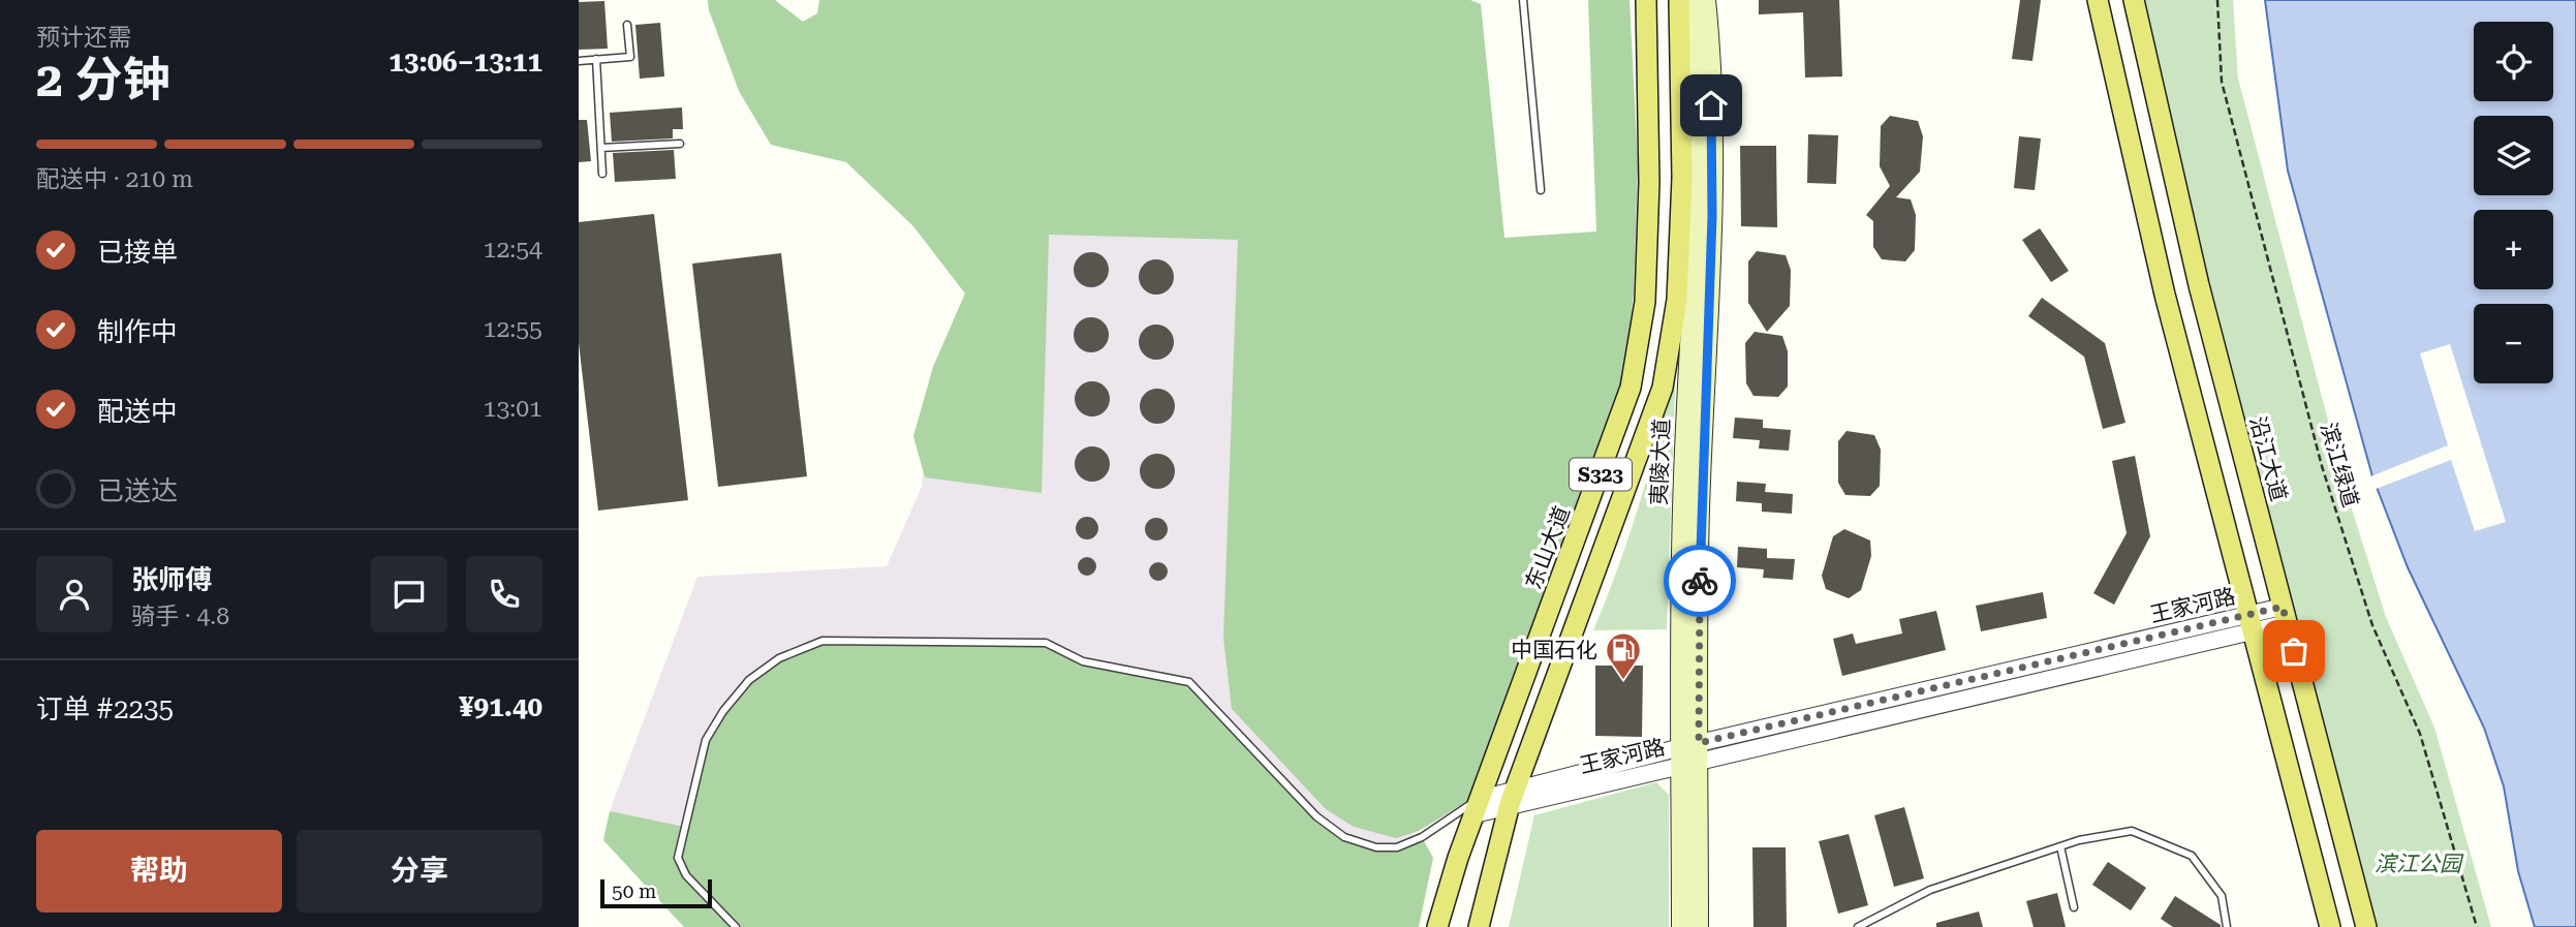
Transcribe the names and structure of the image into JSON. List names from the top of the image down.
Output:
{
  "streets": {
    "main road": [
      "沿江大道",
      "夷陵大道",
      "S323",
      "东山大道"
    ],
    "street": ["王家河路"],
    "path": ["滨江绿道"]
  },
  "crossings": [
    ["沿江大道", "王家河路"],
    ["夷陵大道", "王家河路"],
    ["东山大道", "王家河路"]
  ],
  "parks": ["滨江公园"],
  "places": {
    "fuel station": ["中国石化"]
  },
  "scale_bar": "50 m",
  "page": {
    "heading": ["2 分钟", "预计还需", "13:06–13:11"],
    "panel": [
      "张师傅",
      "骑手 · 4.8",
      "订单 #2235",
      "¥91.40"
    ],
    "map_buttons": ["+", "−"],
    "bar": "配送中 · 210 m",
    "list": [
      ["已接单", "12:54"],
      ["制作中", "12:55"],
      ["配送中", "13:01"],
      "已送达"
    ],
    "buttons": ["帮助", "分享"],
    "scale": "50 m"
  }
}
